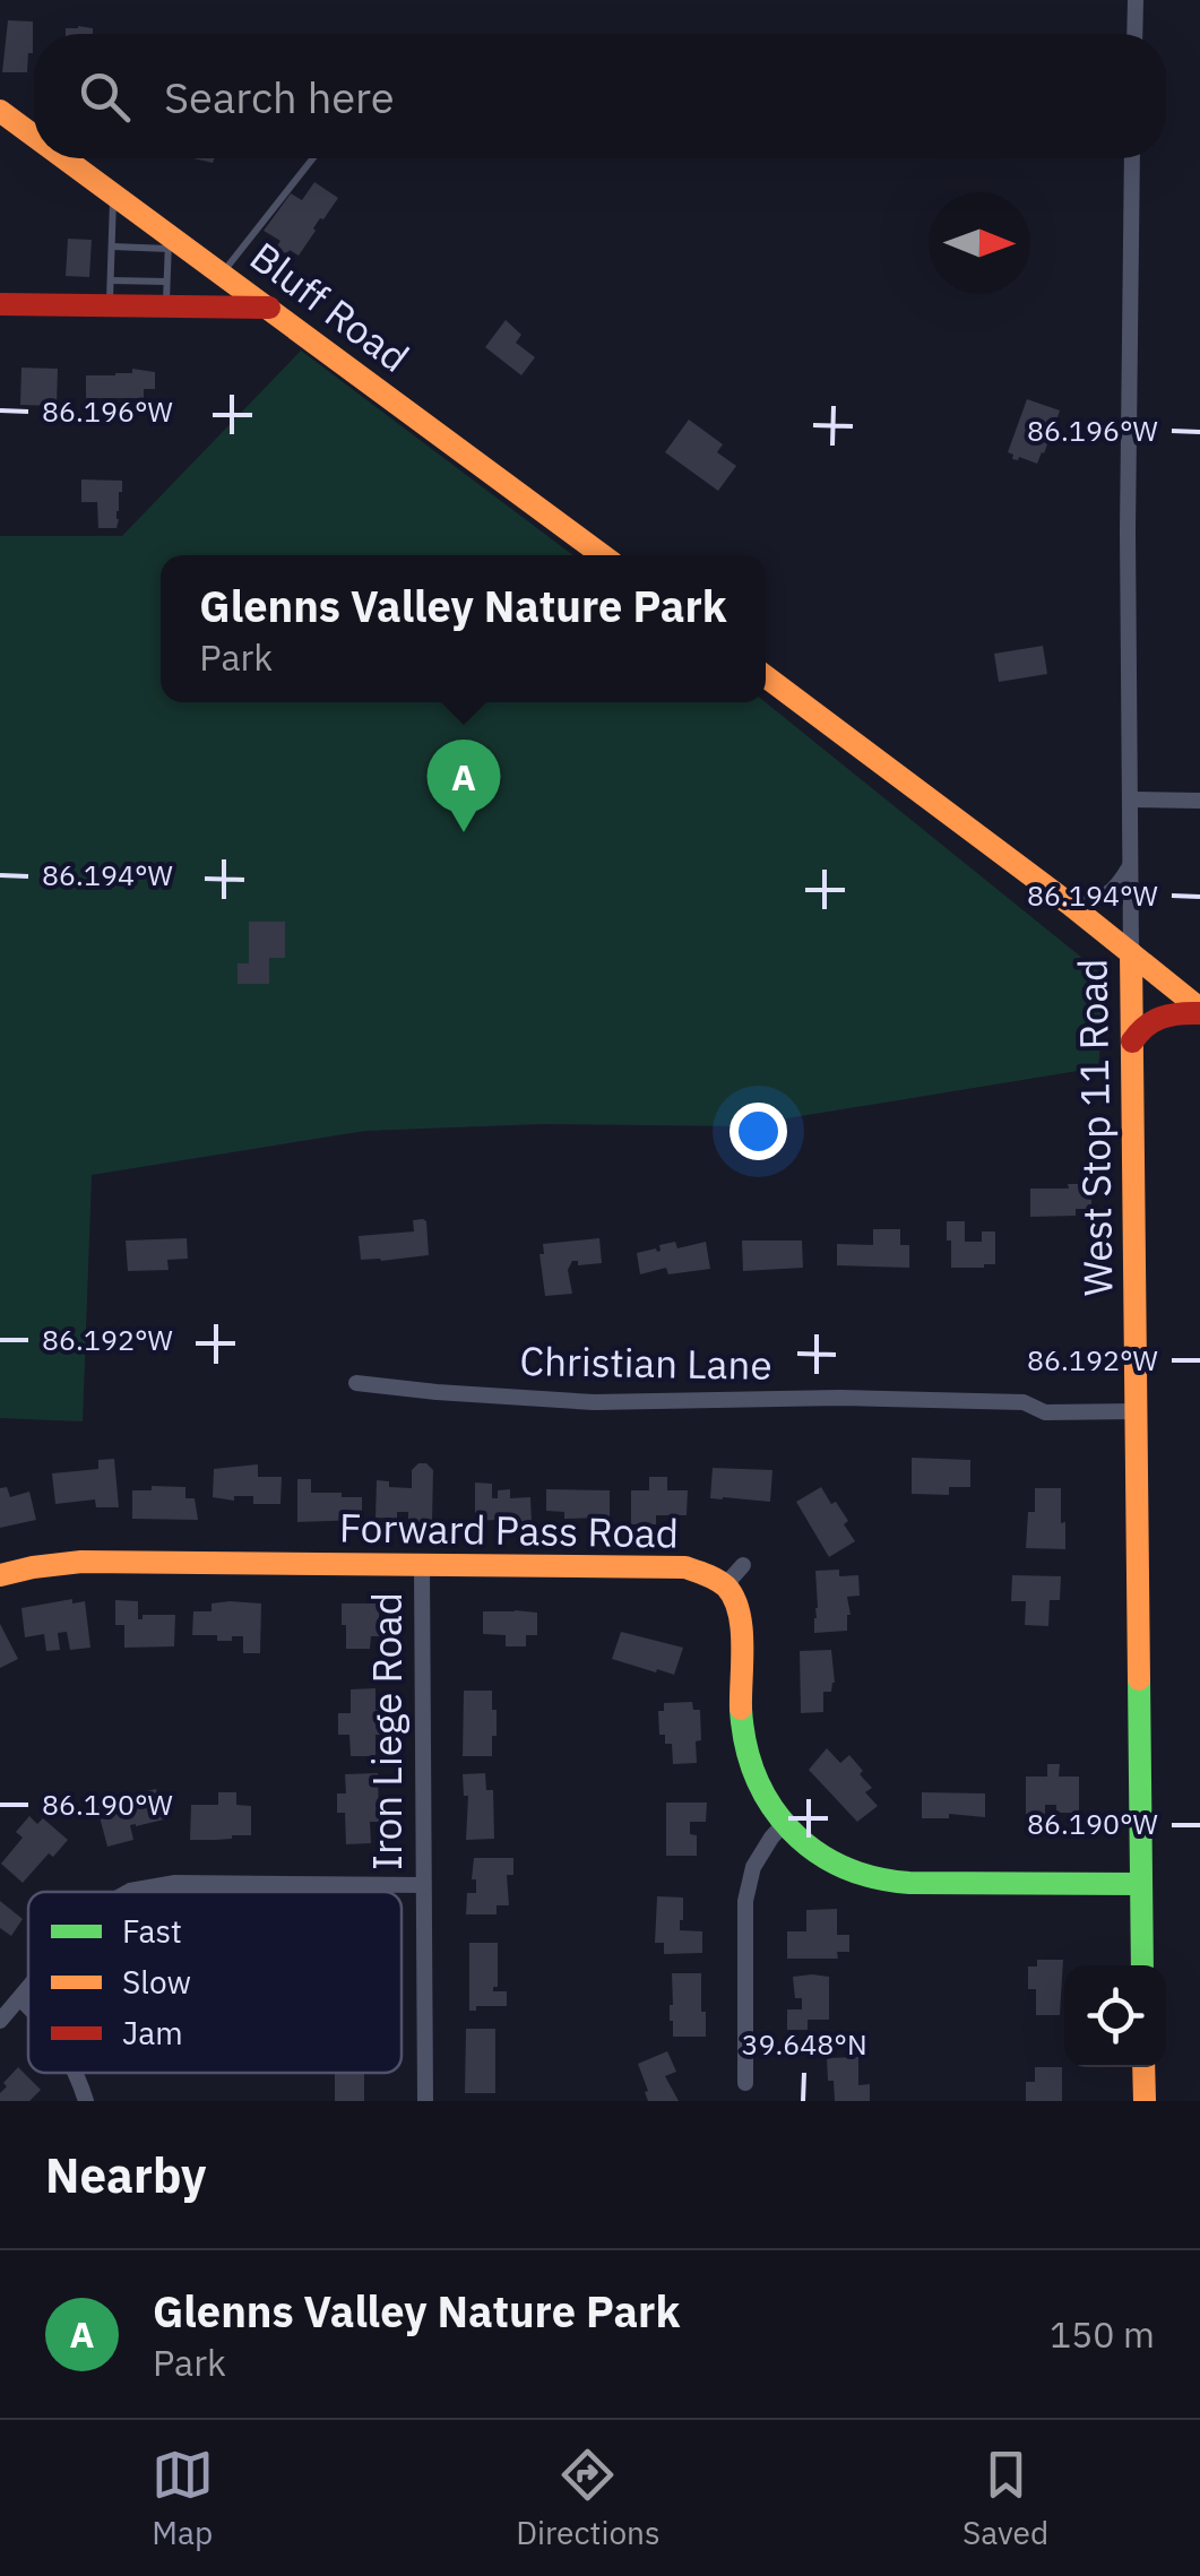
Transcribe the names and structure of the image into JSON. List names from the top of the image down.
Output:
{
  "streets": {
    "main road": ["Bluff Road", "West Stop 11 Road", "Forward Pass Road"],
    "street": ["Christian Lane", "Iron Liege Road"]
  },
  "crossings": [
    ["West Stop 11 Road", "Christian Lane"],
    ["West Stop 11 Road", "Forward Pass Road"],
    ["Forward Pass Road", "Iron Liege Road"]
  ],
  "legend": ["Fast", "Slow", "Jam"],
  "north": "right",
  "page": {
    "search": "Search here",
    "popup": ["Glenns Valley Nature Park", "Park"],
    "pins": "A",
    "heading": "Nearby",
    "list": [
      {
        "mark": "A",
        "name": "Glenns Valley Nature Park",
        "note": "Park",
        "value": "150 m"
      }
    ],
    "nav": ["Map", "Directions", "Saved"]
  },
  "coordinates": [
    "86.196°W",
    "86.194°W",
    "86.192°W",
    "86.190°W",
    "39.648°N"
  ]
}
